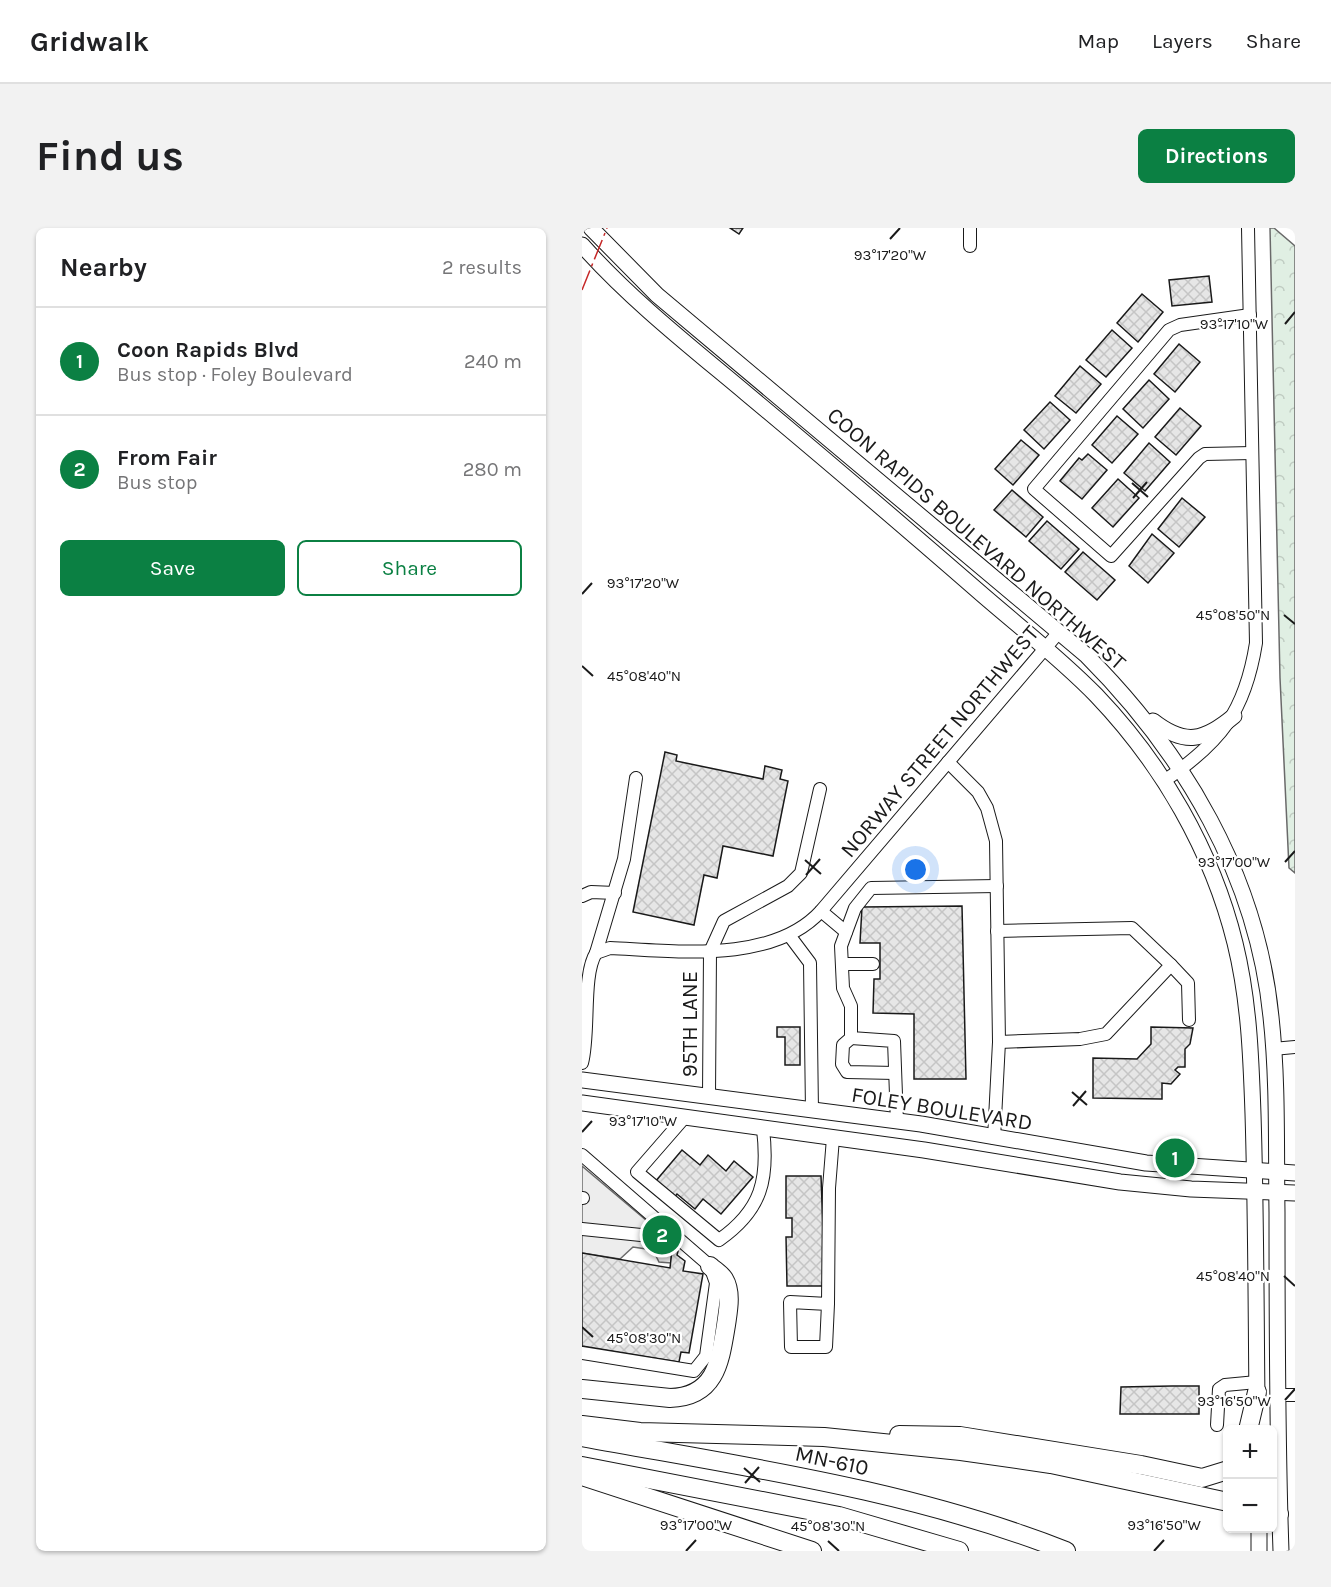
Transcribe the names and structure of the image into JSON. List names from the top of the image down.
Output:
{
  "streets": {
    "highway": ["MN-610"],
    "main road": ["COON RAPIDS BOULEVARD NORTHWEST", "FOLEY BOULEVARD"],
    "street": ["NORWAY STREET NORTHWEST", "95TH LANE"]
  },
  "crossings": [
    ["COON RAPIDS BOULEVARD NORTHWEST", "NORWAY STREET NORTHWEST"],
    ["COON RAPIDS BOULEVARD NORTHWEST", "FOLEY BOULEVARD"],
    ["NORWAY STREET NORTHWEST", "95TH LANE"],
    ["95TH LANE", "FOLEY BOULEVARD"]
  ],
  "page": {
    "header": "Gridwalk",
    "nav": ["Map", "Layers", "Share"],
    "buttons": [
      "Directions",
      ["Save", "Share"]
    ],
    "title": "Find us",
    "heading": ["Nearby", "2 results"],
    "list": [
      {
        "mark": "1",
        "name": "Coon Rapids Blvd",
        "note": "Bus stop · Foley Boulevard",
        "value": "240 m"
      },
      {
        "mark": "2",
        "name": "From Fair",
        "note": "Bus stop",
        "value": "280 m"
      }
    ],
    "pins": ["1", "2"],
    "map_buttons": ["+", "−"]
  },
  "coordinates": [
    "93°17'20\"W",
    "93°17'10\"W",
    "45°08'50\"N",
    "45°08'40\"N",
    "93°17'00\"W",
    "45°08'30\"N",
    "93°16'50\"W"
  ]
}
